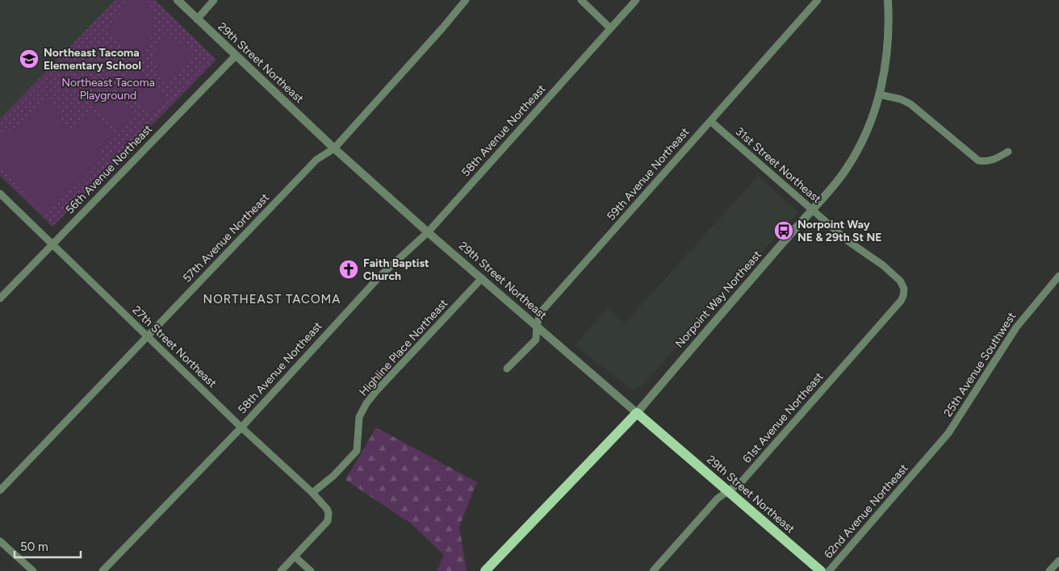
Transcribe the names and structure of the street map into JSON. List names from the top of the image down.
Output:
{
  "streets": {
    "main road": ["29th Street Northeast", "Norpoint Way Northeast"],
    "street": [
      "58th Avenue Northeast",
      "31st Street Northeast",
      "56th Avenue Northeast",
      "59th Avenue Northeast",
      "57th Avenue Northeast",
      "27th Street Northeast",
      "Highline Place Northeast",
      "25th Avenue Southwest",
      "61st Avenue Northeast",
      "62nd Avenue Northeast"
    ]
  },
  "crossings": [
    ["29th Street Northeast", "58th Avenue Northeast"],
    ["29th Street Northeast", "56th Avenue Northeast"],
    ["29th Street Northeast", "59th Avenue Northeast"],
    ["29th Street Northeast", "57th Avenue Northeast"],
    ["29th Street Northeast", "Norpoint Way Northeast"],
    ["29th Street Northeast", "Highline Place Northeast"],
    ["29th Street Northeast", "61st Avenue Northeast"],
    ["58th Avenue Northeast", "27th Street Northeast"],
    ["31st Street Northeast", "59th Avenue Northeast"],
    ["31st Street Northeast", "Norpoint Way Northeast"],
    ["31st Street Northeast", "61st Avenue Northeast"],
    ["56th Avenue Northeast", "27th Street Northeast"],
    ["57th Avenue Northeast", "27th Street Northeast"],
    ["27th Street Northeast", "Highline Place Northeast"],
    ["25th Avenue Southwest", "62nd Avenue Northeast"]
  ],
  "districts": ["NORTHEAST TACOMA"],
  "parks": ["Northeast Tacoma Playground"],
  "places": {
    "school or university": ["Northeast Tacoma Elementary School"],
    "bus stop": ["Norpoint Way NE & 29th St NE"],
    "church": ["Faith Baptist Church"]
  },
  "scale_bar": "50 m"
}
